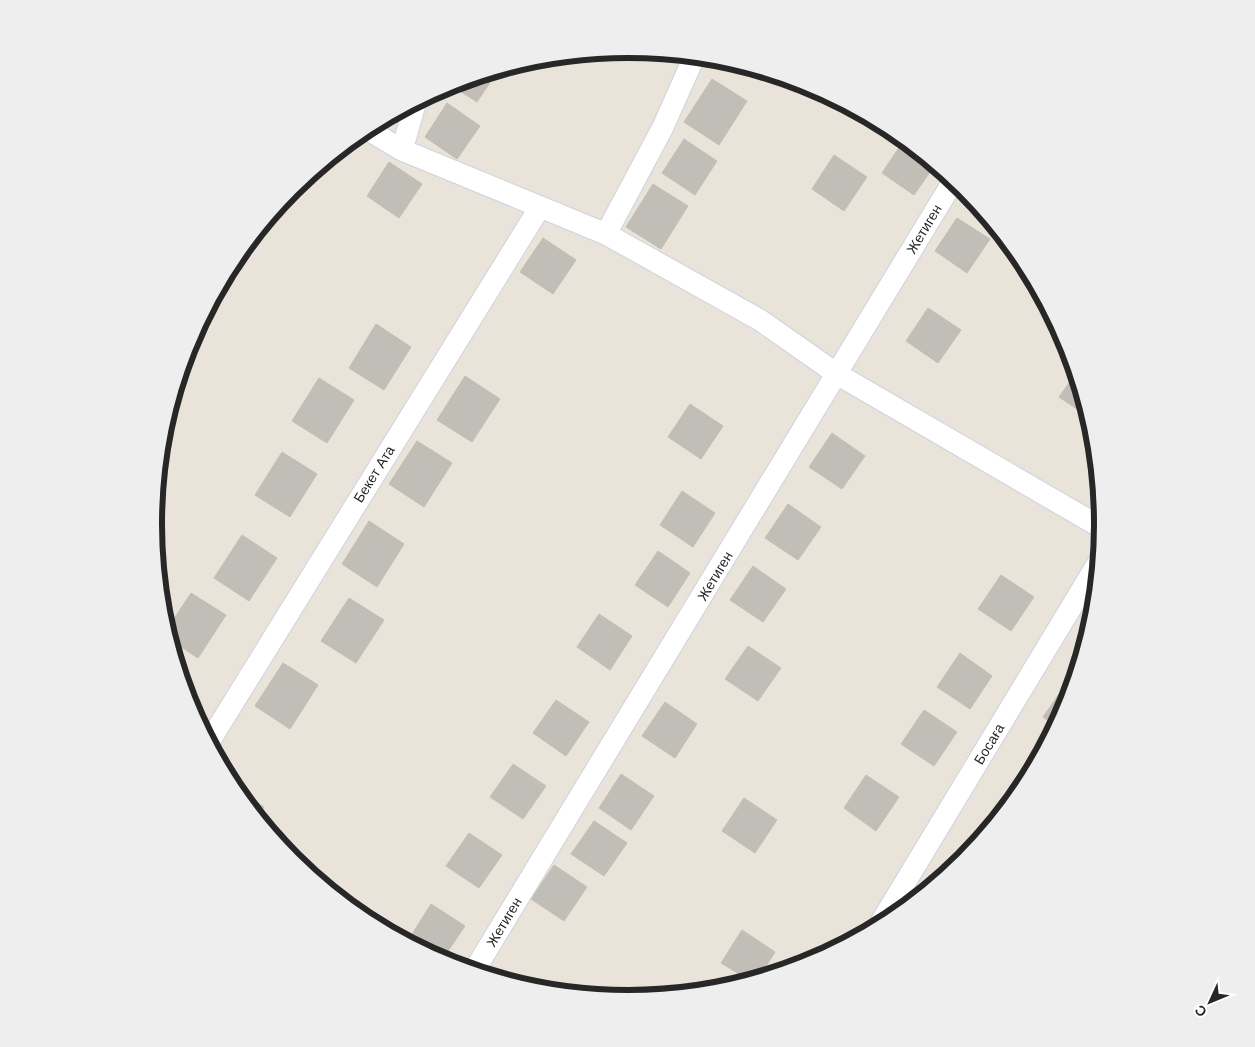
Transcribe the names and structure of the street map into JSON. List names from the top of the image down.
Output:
{
  "streets": {
    "street": ["Жетиген", "Бекет Ата", "Босаға"]
  },
  "north": "bottom left"
}
